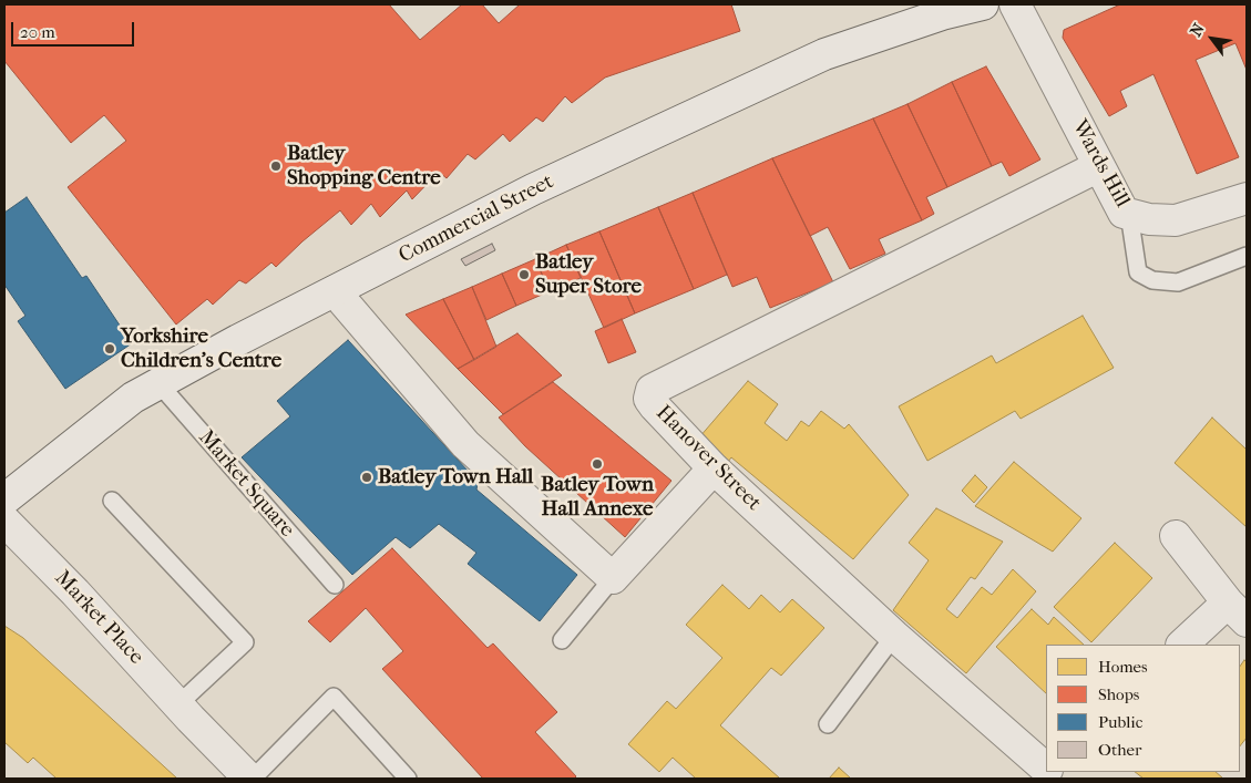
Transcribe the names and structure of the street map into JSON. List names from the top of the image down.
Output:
{
  "streets": {
    "street": [
      "Wards Hill",
      "Commercial Street",
      "Hanover Street",
      "Market Place"
    ],
    "lane": ["Market Square"]
  },
  "crossings": [
    ["Wards Hill", "Hanover Street"],
    ["Commercial Street", "Market Square"]
  ],
  "places": [
    "Batley Shopping Centre",
    "Batley Super Store",
    "Yorkshire Children's Centre",
    "Batley Town Hall Annexe",
    "Batley Town Hall"
  ],
  "legend": [
    "Homes",
    "Shops",
    "Public",
    "Other"
  ],
  "scale_bar": "20 m",
  "north": "top left"
}
